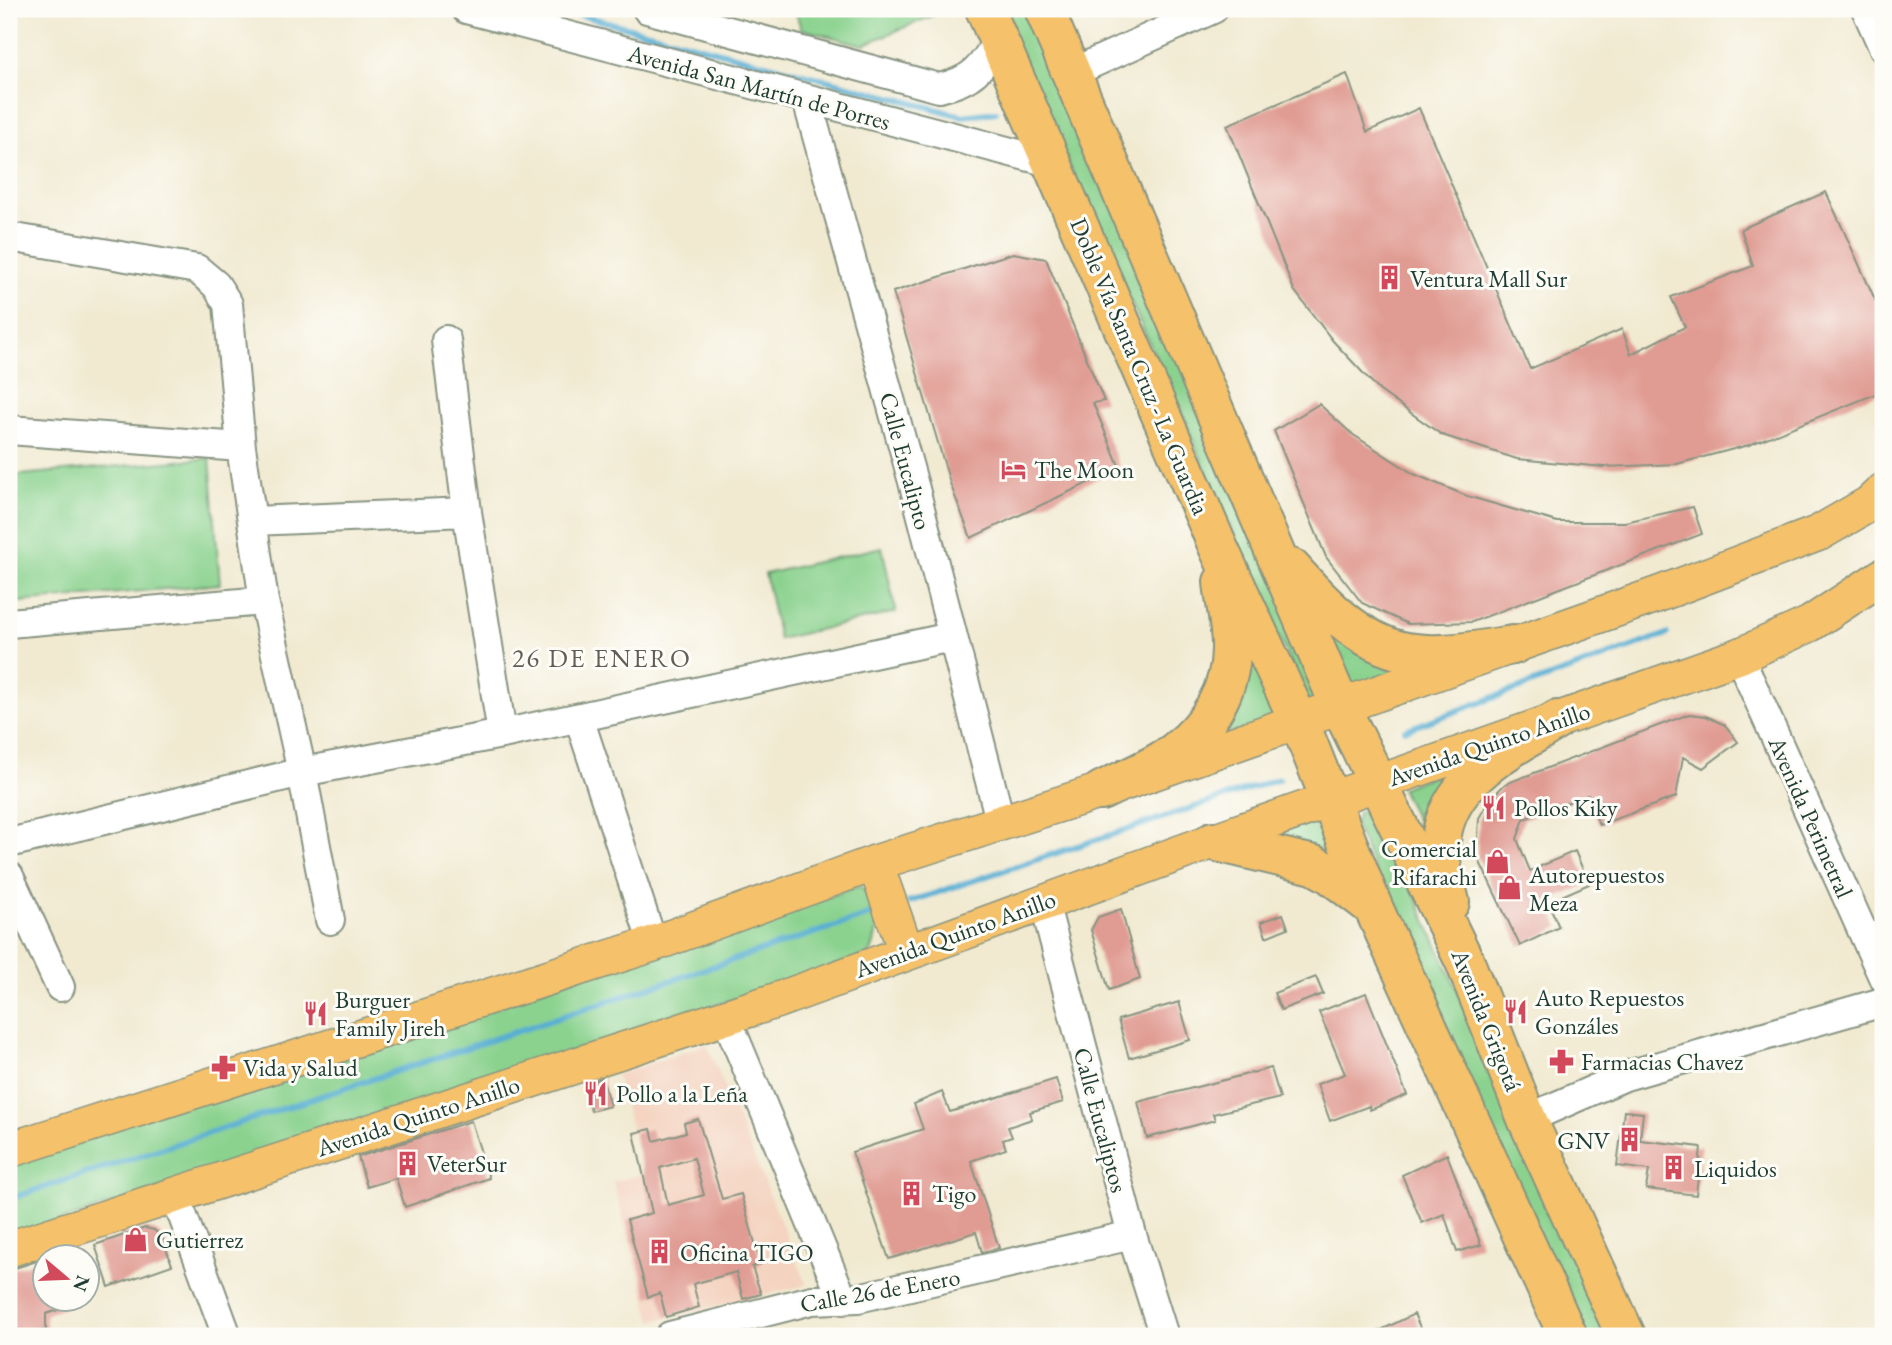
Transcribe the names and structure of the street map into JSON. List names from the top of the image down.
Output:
{
  "streets": {
    "highway": ["Doble Vía Santa Cruz - La Guardia", "Avenida Grigotá"],
    "main road": ["Avenida Quinto Anillo"],
    "street": [
      "Avenida San Martín de Porres",
      "Calle Eucalipto",
      "Avenida Perimetral",
      "Calle Eucaliptos",
      "Calle 26 de Enero"
    ]
  },
  "crossings": [
    ["Avenida San Martín de Porres", "Doble Vía Santa Cruz - La Guardia"],
    ["Avenida San Martín de Porres", "Calle Eucalipto"],
    ["Avenida Quinto Anillo", "Avenida Perimetral"],
    ["Avenida Quinto Anillo", "Avenida Grigotá"],
    ["Avenida Quinto Anillo", "Calle Eucaliptos"],
    ["Calle Eucaliptos", "Calle 26 de Enero"]
  ],
  "districts": ["26 DE ENERO"],
  "places": {
    "building": [
      "Ventura Mall Sur",
      "GNV",
      "VeterSur",
      "Liquidos",
      "Tigo",
      "Oficina TIGO"
    ],
    "hotel": ["The Moon"],
    "restaurant": [
      "Pollos Kiky",
      "Auto Repuestos Gonzáles",
      "Burguer Family Jireh",
      "Pollo a la Leña"
    ],
    "shop": ["Comercial Rifarachi", "Autorepuestos Meza", "Gutierrez"],
    "pharmacy": ["Farmacias Chavez", "Vida y Salud"]
  },
  "north": "right"
}
